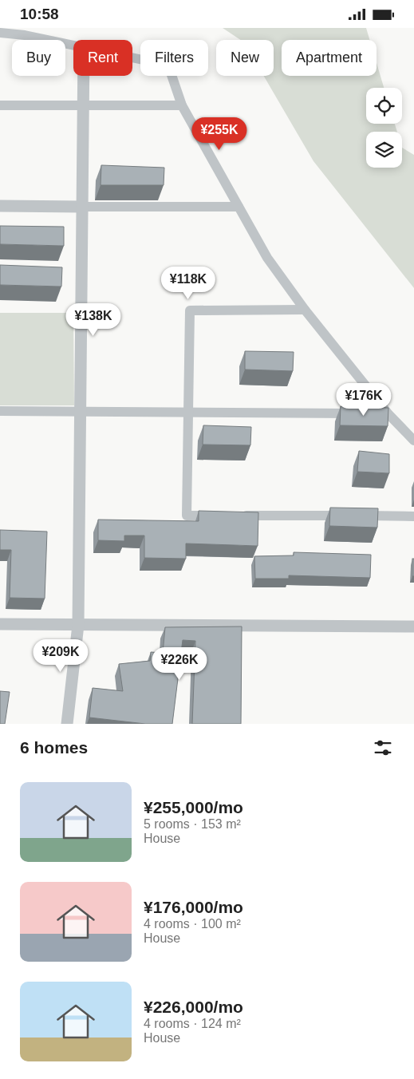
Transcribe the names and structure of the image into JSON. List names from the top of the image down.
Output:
{
  "page": {
    "status": "10:58",
    "chip": [
      "Buy",
      "Rent",
      "Filters",
      "New",
      "Apartment"
    ],
    "price": [
      "¥255K",
      "¥118K",
      "¥138K",
      "¥176K",
      "¥209K",
      "¥226K"
    ],
    "heading": "6 homes",
    "list": [
      {
        "name": "¥255,000/mo",
        "note": "5 rooms · 153 m² · House"
      },
      {
        "name": "¥176,000/mo",
        "note": "4 rooms · 100 m² · House"
      },
      {
        "name": "¥226,000/mo",
        "note": "4 rooms · 124 m² · House"
      }
    ]
  }
}
